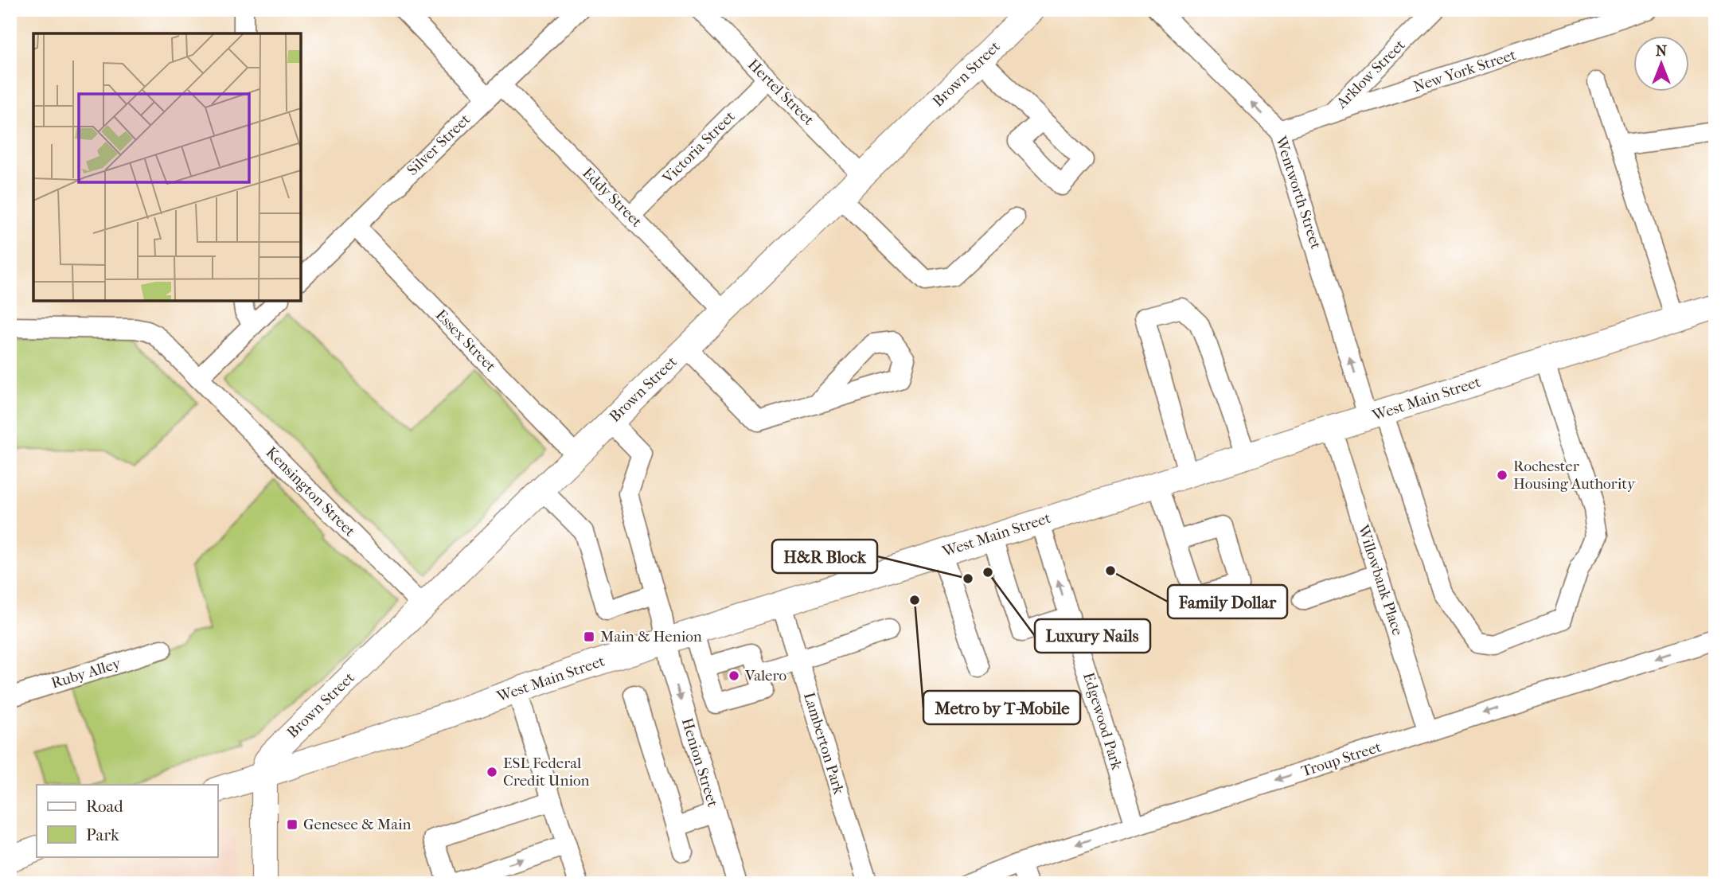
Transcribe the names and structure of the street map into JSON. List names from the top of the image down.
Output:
{
  "streets": {
    "main road": ["Brown Street", "West Main Street"],
    "street": [
      "New York Street",
      "Arklow Street",
      "Hertel Street",
      "Silver Street",
      "Victoria Street",
      "Wentworth Street",
      "Eddy Street",
      "Essex Street",
      "Kensington Street",
      "Willowbank Place",
      "Ruby Alley",
      "Edgewood Park",
      "Lamberton Park",
      "Troup Street",
      "Henion Street"
    ]
  },
  "crossings": [
    ["New York Street", "Arklow Street"],
    ["New York Street", "Wentworth Street"],
    ["Brown Street", "Hertel Street"],
    ["Brown Street", "Eddy Street"],
    ["Brown Street", "Essex Street"],
    ["Brown Street", "West Main Street"],
    ["Brown Street", "Kensington Street"],
    ["Brown Street", "Henion Street"],
    ["Hertel Street", "Victoria Street"],
    ["Silver Street", "Eddy Street"],
    ["Silver Street", "Essex Street"],
    ["Victoria Street", "Eddy Street"],
    ["Wentworth Street", "West Main Street"],
    ["West Main Street", "Willowbank Place"],
    ["West Main Street", "Edgewood Park"],
    ["West Main Street", "Lamberton Park"],
    ["West Main Street", "Henion Street"],
    ["Willowbank Place", "Troup Street"],
    ["Edgewood Park", "Troup Street"]
  ],
  "one_way": ["Wentworth Street", "Troup Street"],
  "places": {
    "other": [
      "Rochester Housing Authority",
      "Family Dollar",
      "Luxury Nails",
      "H&R Block",
      "Metro by T-Mobile",
      "Valero",
      "ESL Federal Credit Union"
    ],
    "transit": ["Main & Henion", "Genesee & Main"]
  },
  "legend": ["Road", "Park"],
  "north": "top"
}
